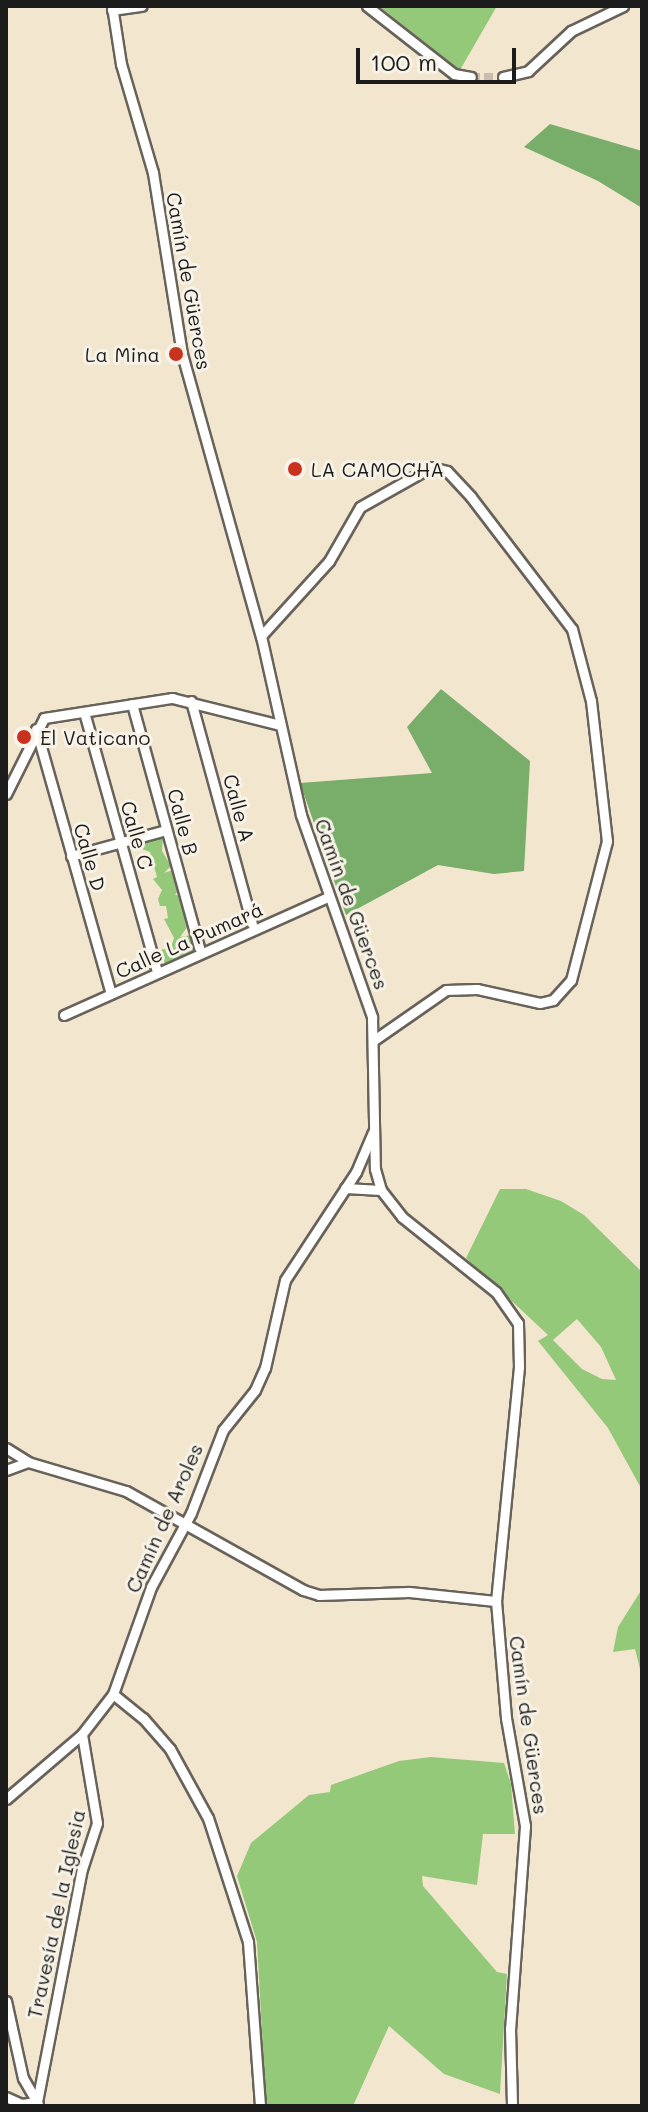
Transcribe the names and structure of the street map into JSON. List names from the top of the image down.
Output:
{
  "streets": {
    "street": [
      "Camín de Güerces",
      "Calle A",
      "Calle B",
      "Calle C",
      "Calle D",
      "Calle La Pumará",
      "Camín de Aroles",
      "Travesía de la Iglesia"
    ]
  },
  "crossings": [
    ["Camín de Güerces", "Calle La Pumará"],
    ["Camín de Güerces", "Camín de Aroles"],
    ["Calle D", "Calle La Pumará"],
    ["Camín de Aroles", "Travesía de la Iglesia"]
  ],
  "places": ["La Mina", "LA CAMOCHA", "El Vaticano"],
  "scale_bar": "100 m"
}
